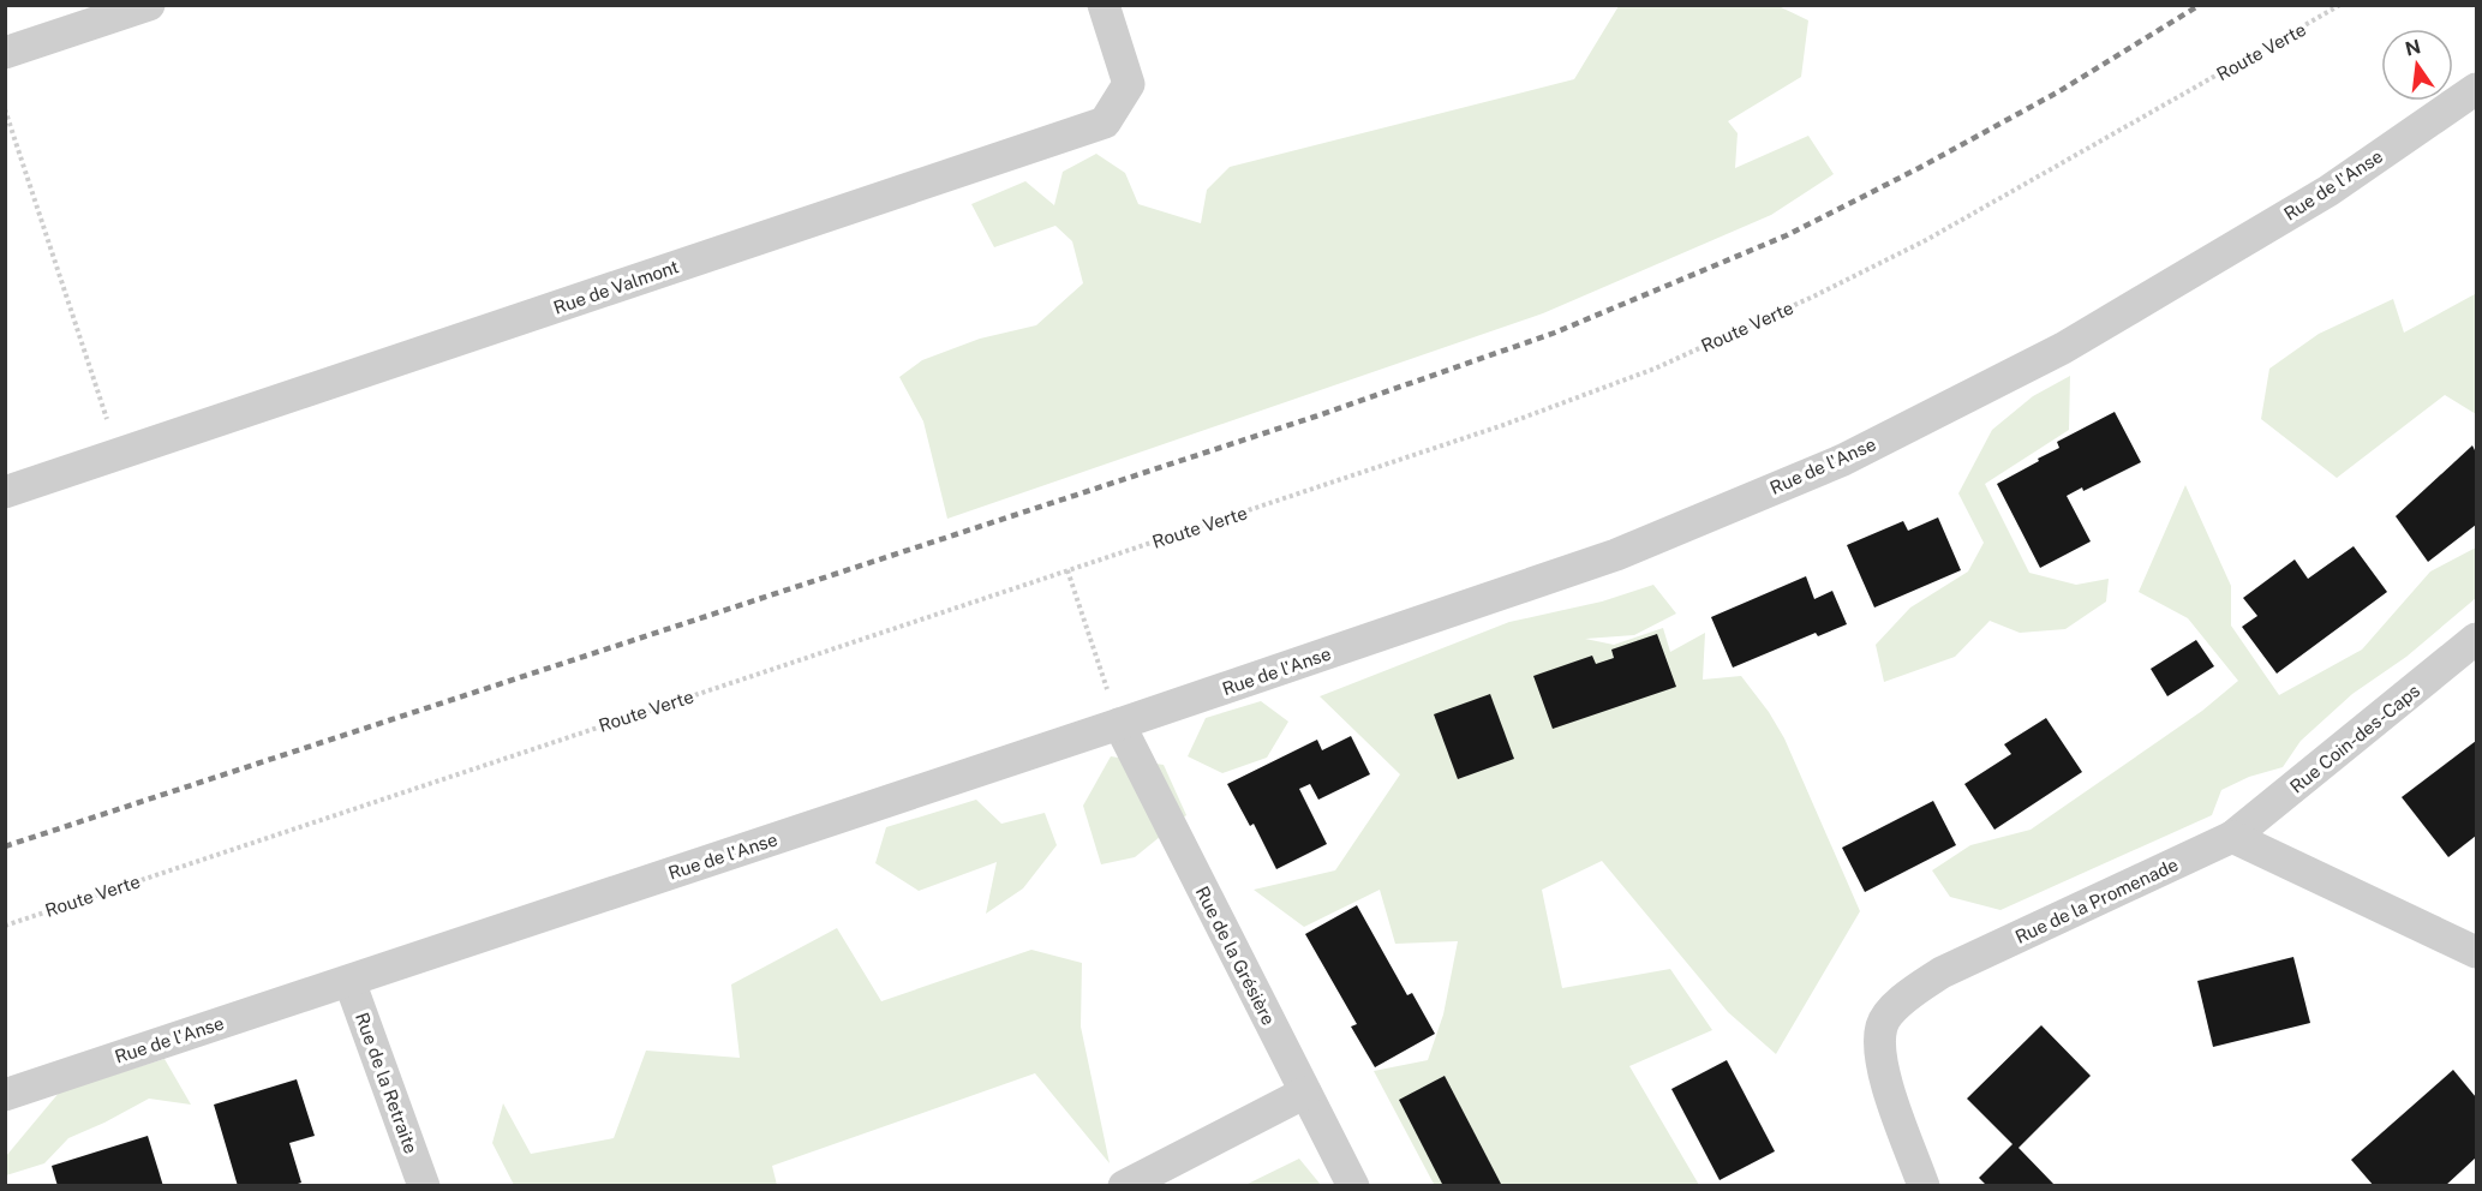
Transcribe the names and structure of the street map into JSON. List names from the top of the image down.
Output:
{
  "streets": {
    "street": [
      "Rue de l'Anse",
      "Rue de Valmont",
      "Rue Coin-des-Caps",
      "Rue de la Promenade",
      "Rue de la Grésière",
      "Rue de la Retraite"
    ],
    "path": ["Route Verte"]
  },
  "crossings": [
    ["Rue de l'Anse", "Rue de la Grésière"],
    ["Rue de l'Anse", "Rue de la Retraite"],
    ["Rue Coin-des-Caps", "Rue de la Promenade"]
  ],
  "north": "top"
}
